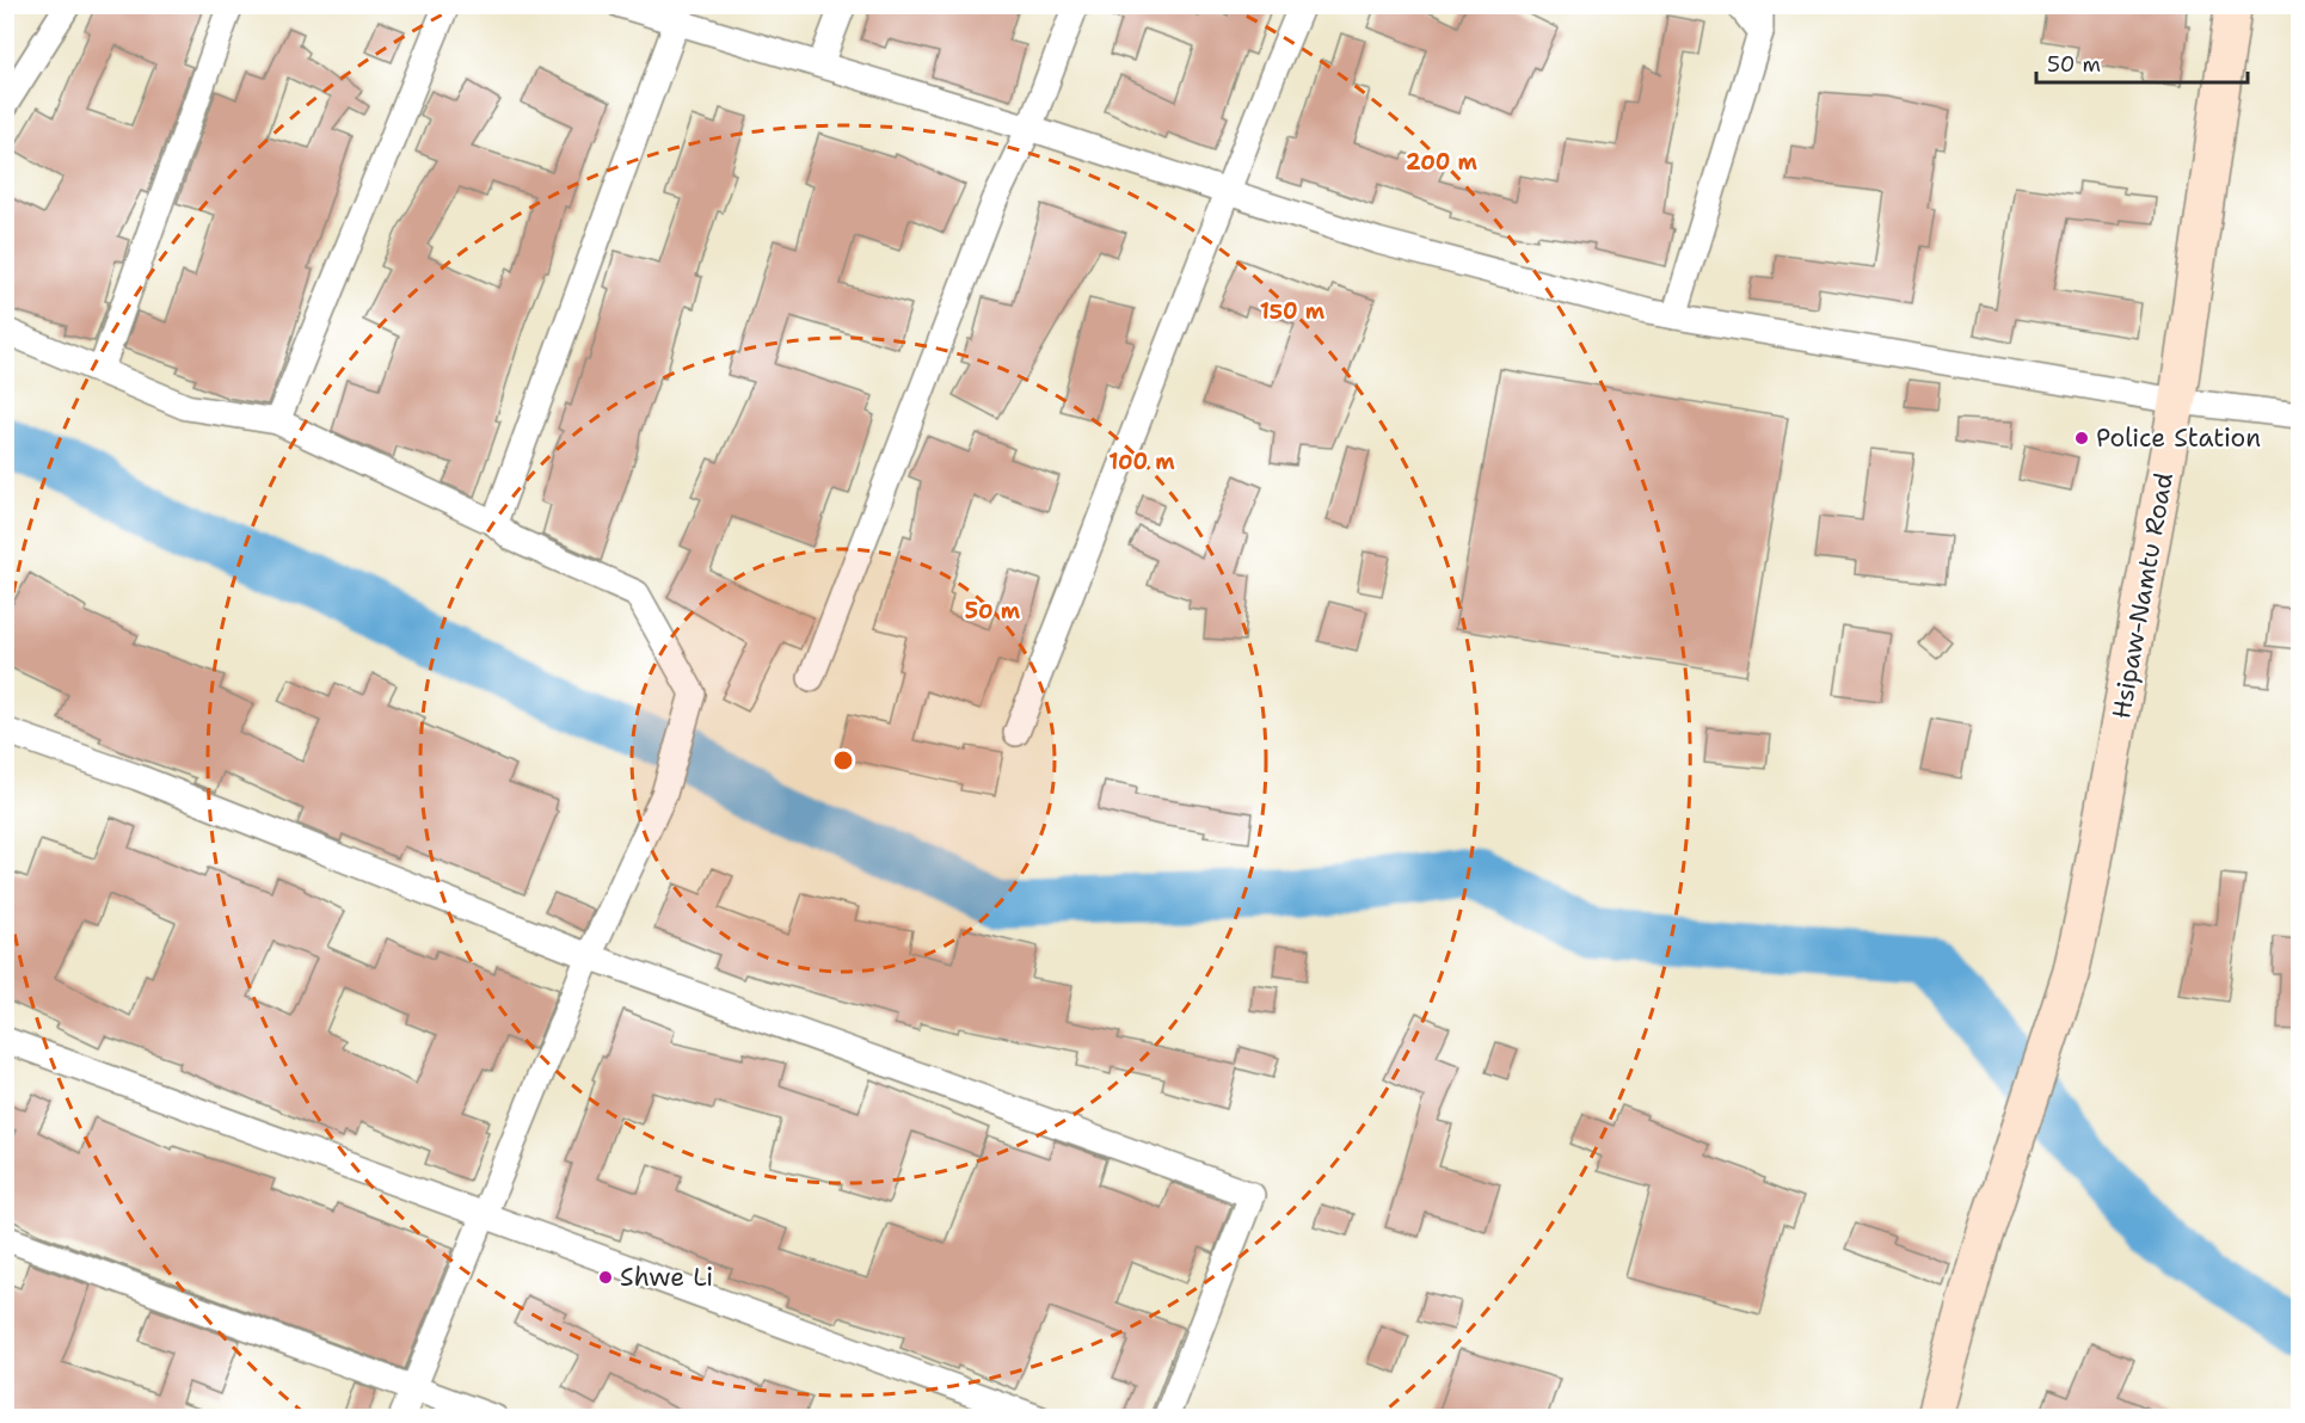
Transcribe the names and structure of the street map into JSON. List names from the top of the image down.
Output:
{
  "streets": {
    "main road": ["Hsipaw-Namtu Road"]
  },
  "places": ["Police Station", "Shwe Li"],
  "scale_bar": "50 m",
  "rings": [
    "200 m",
    "150 m",
    "100 m",
    "50 m"
  ]
}
